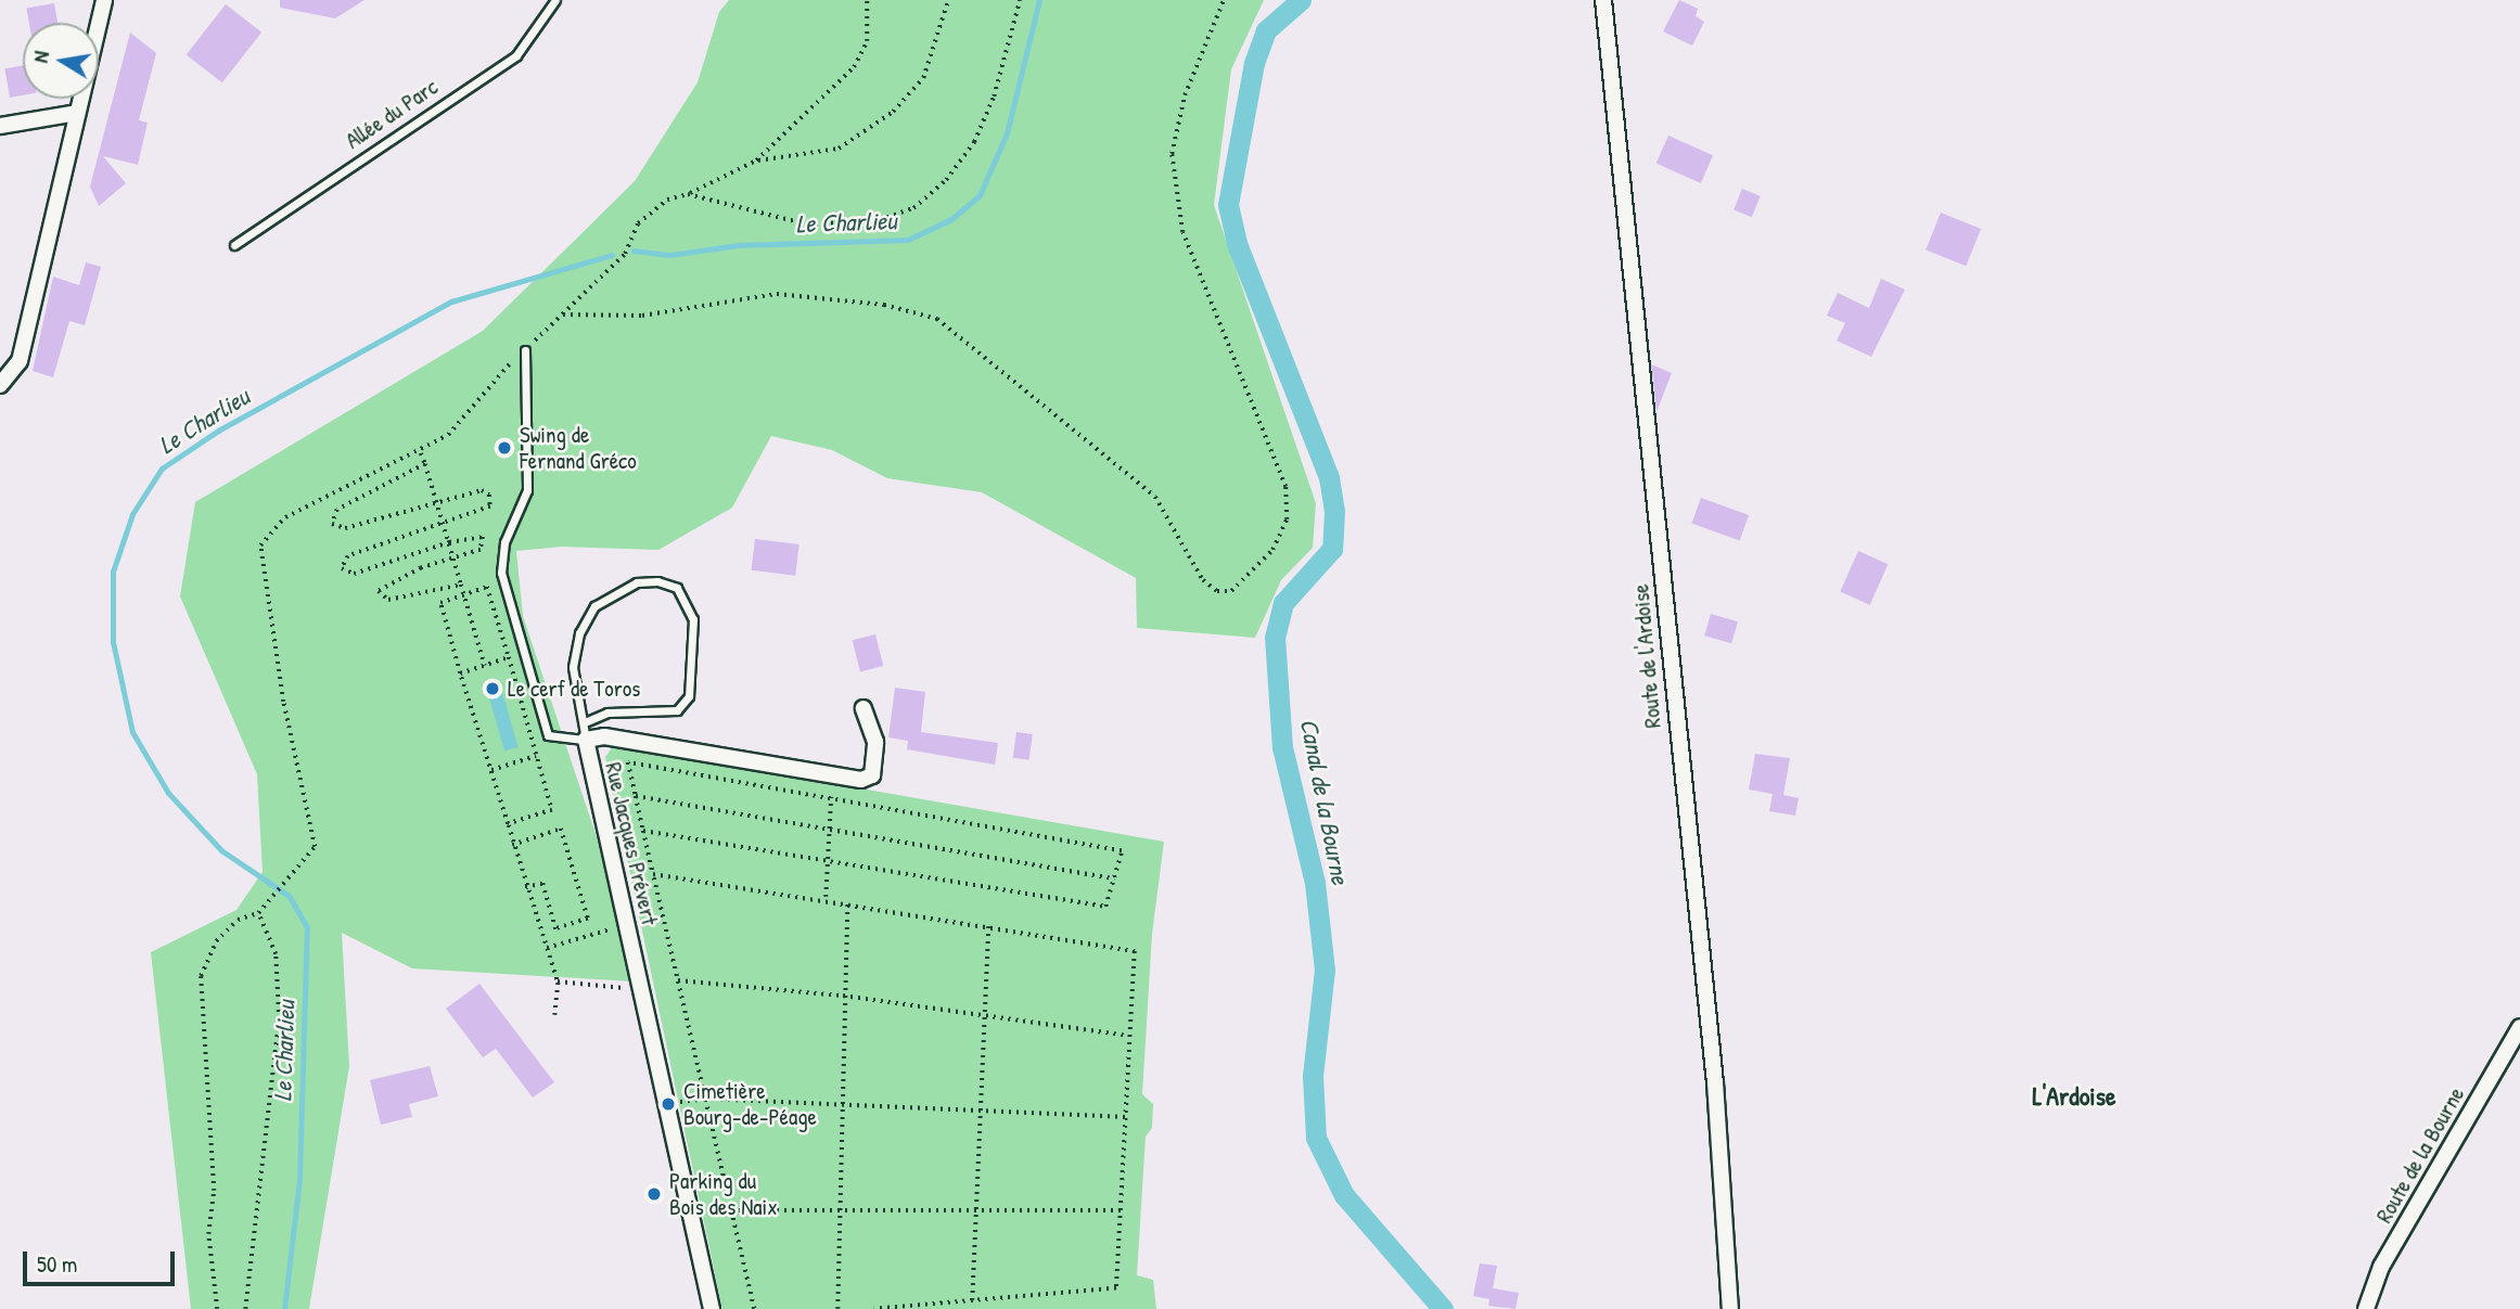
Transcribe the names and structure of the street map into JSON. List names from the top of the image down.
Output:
{
  "streets": {
    "street": ["Route de l'Ardoise", "Rue Jacques Prévert", "Route de la Bourne"],
    "lane": ["Allée du Parc"]
  },
  "districts": ["L'Ardoise"],
  "water": ["Le Charlieu", "Canal de la Bourne"],
  "places": [
    "Swing de Fernand Gréco",
    "Le cerf de Toros",
    "Cimetière Bourg-de-Péage",
    "Parking du Bois des Naix"
  ],
  "scale_bar": "50 m",
  "north": "left"
}
